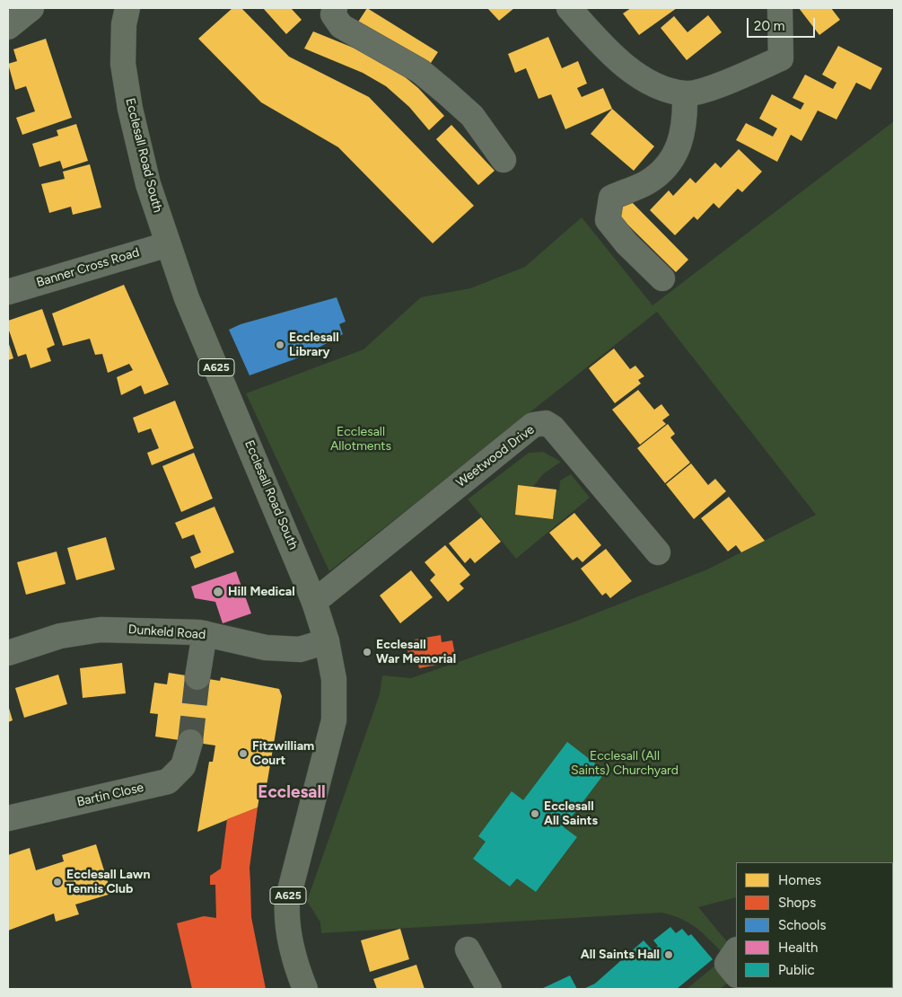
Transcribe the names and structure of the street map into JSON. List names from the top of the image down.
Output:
{
  "streets": {
    "main road": ["Ecclesall Road South", "A625"],
    "street": [
      "Banner Cross Road",
      "Weetwood Drive",
      "Dunkeld Road",
      "Bartin Close"
    ]
  },
  "crossings": [
    ["Ecclesall Road South", "Banner Cross Road"],
    ["Ecclesall Road South", "Weetwood Drive"],
    ["Ecclesall Road South", "Dunkeld Road"]
  ],
  "districts": ["Ecclesall"],
  "parks": ["Ecclesall Allotments", "Ecclesall (All Saints) Churchyard"],
  "places": [
    "Ecclesall Library",
    "Hill Medical",
    "Ecclesall War Memorial",
    "Fitzwilliam Court",
    "Ecclesall All Saints",
    "Ecclesall Lawn Tennis Club",
    "All Saints Hall"
  ],
  "legend": [
    "Homes",
    "Shops",
    "Schools",
    "Health",
    "Public"
  ],
  "scale_bar": "20 m"
}
